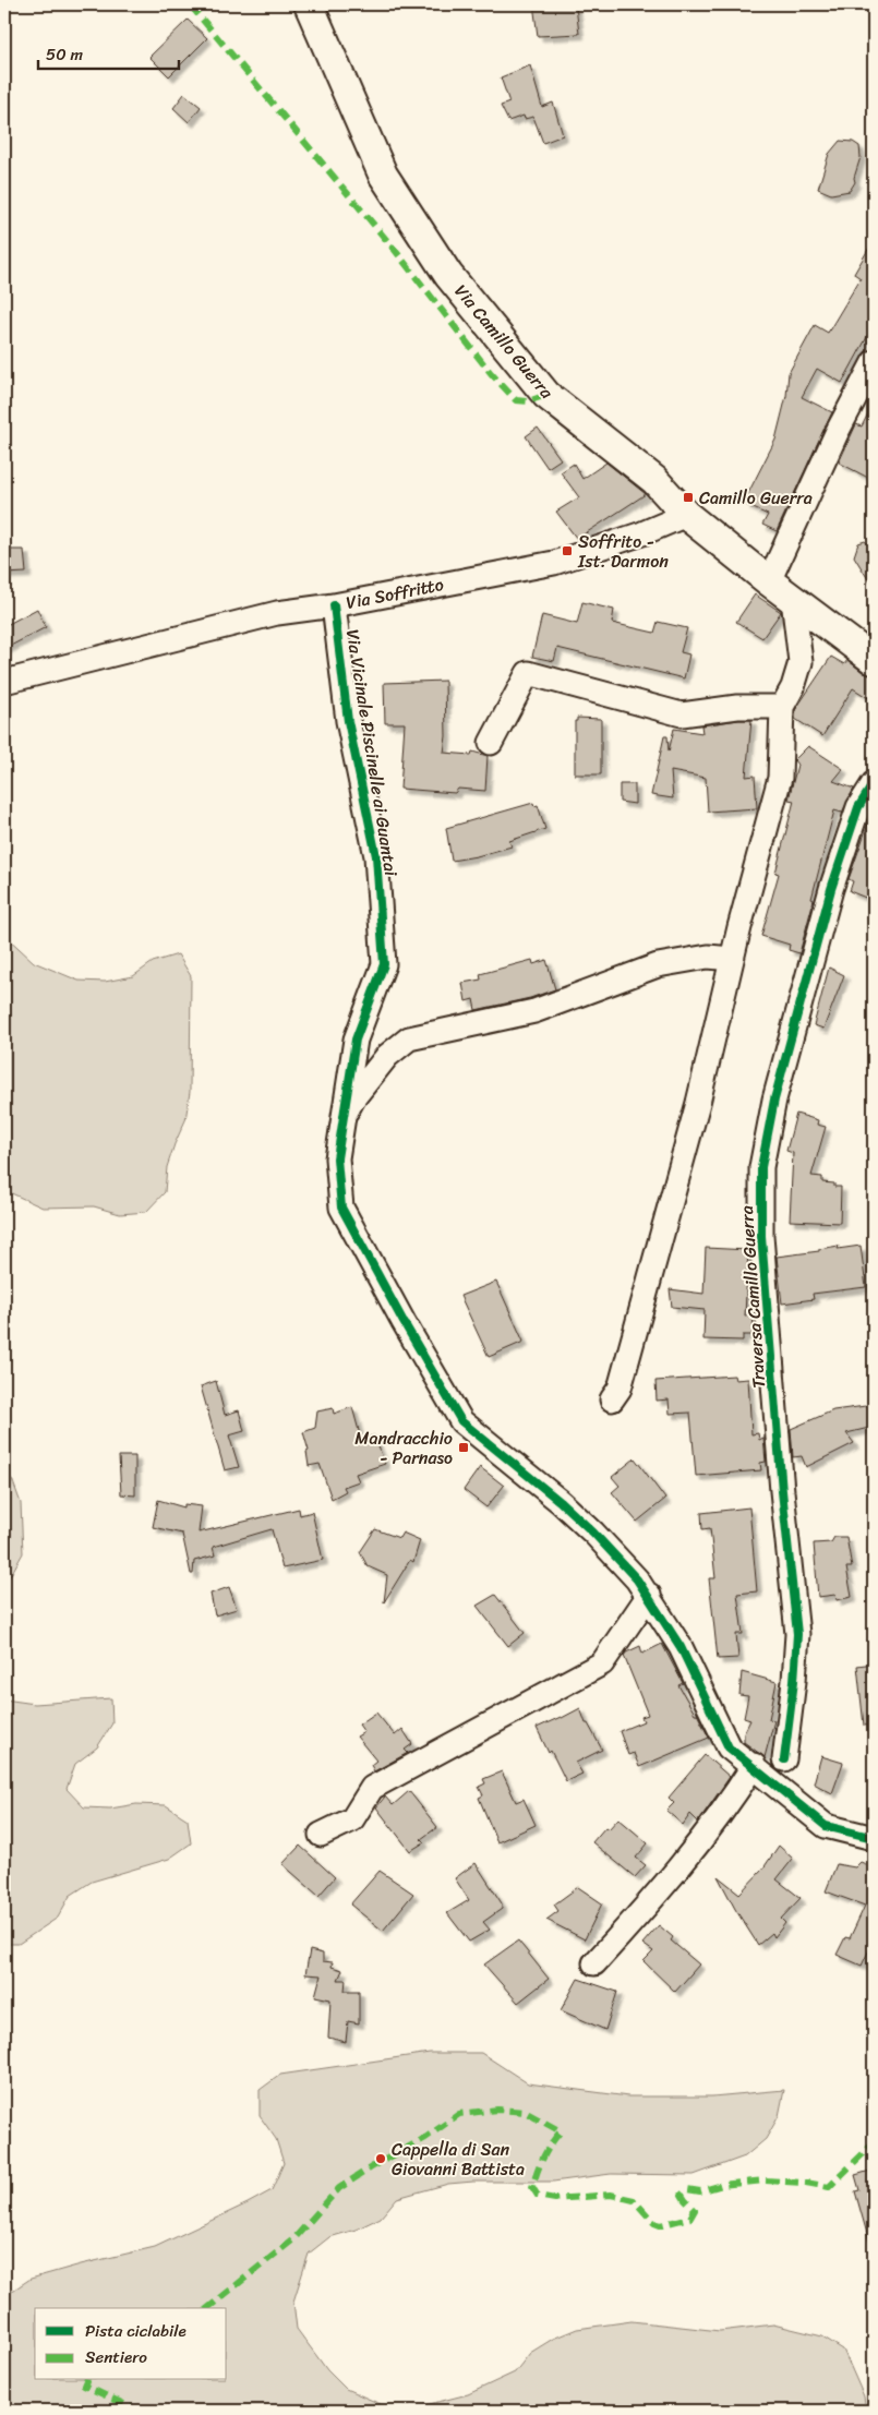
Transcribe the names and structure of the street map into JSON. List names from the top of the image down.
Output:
{
  "streets": {
    "street": [
      "Via Camillo Guerra",
      "Via Soffritto",
      "Via Vicinale Piscinelle ai Guantai",
      "Traversa Camillo Guerra"
    ]
  },
  "crossings": [
    ["Via Camillo Guerra", "Via Soffritto"],
    ["Via Soffritto", "Via Vicinale Piscinelle ai Guantai"]
  ],
  "places": {
    "transit": ["Camillo Guerra", "Soffrito - Ist. Darmon", "Mandracchio - Parnaso"],
    "other": ["Cappella di San Giovanni Battista"]
  },
  "legend": ["Pista ciclabile", "Sentiero"],
  "scale_bar": "50 m"
}
